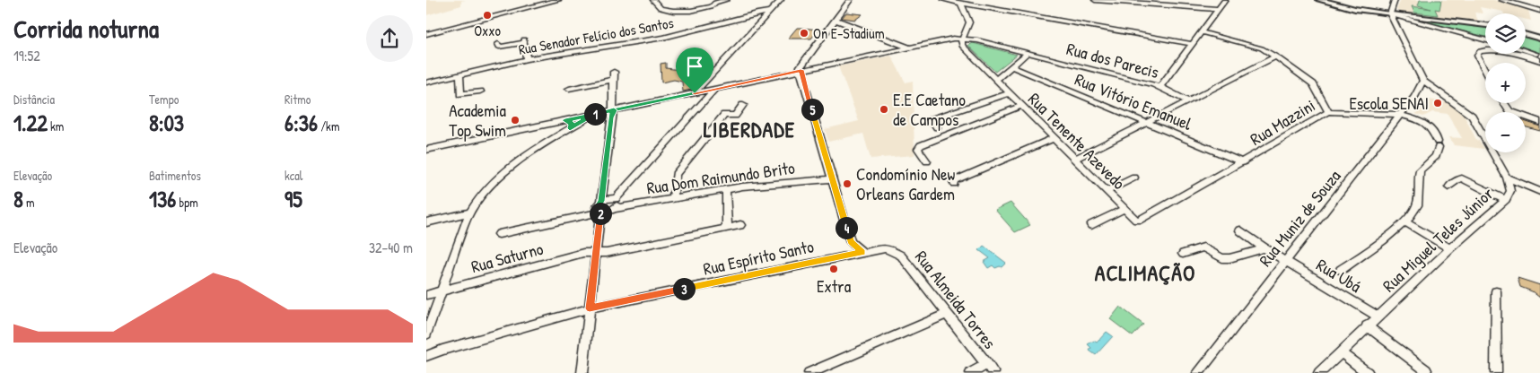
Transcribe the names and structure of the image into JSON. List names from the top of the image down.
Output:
{
  "streets": {
    "street": [
      "Rua Senador Felício dos Santos",
      "Rua dos Parecis",
      "Rua Vitório Emanuel",
      "Rua Mazzini",
      "Rua Tenente Azevedo",
      "Rua Dom Raimundo Brito",
      "Rua Muniz de Souza",
      "Rua Miguel Teles Júnior",
      "Rua Saturno",
      "Rua Espírito Santo",
      "Rua Ubá",
      "Rua Almeida Torres"
    ]
  },
  "crossings": [
    ["Rua dos Parecis", "Rua Tenente Azevedo"],
    ["Rua Vitório Emanuel", "Rua Mazzini"],
    ["Rua Mazzini", "Rua Tenente Azevedo"],
    ["Rua Muniz de Souza", "Rua Miguel Teles Júnior"],
    ["Rua Muniz de Souza", "Rua Ubá"],
    ["Rua Miguel Teles Júnior", "Rua Ubá"],
    ["Rua Espírito Santo", "Rua Almeida Torres"]
  ],
  "districts": ["LIBERDADE", "ACLIMAÇÃO"],
  "places": [
    "Oxxo",
    "On E-Stadium",
    "Escola SENAI",
    "E.E Caetano de Campos",
    "Academia Top Swim",
    "Condomínio New Orleans Gardem",
    "Extra"
  ],
  "page": {
    "heading": ["Corrida noturna", "19:52"],
    "map_buttons": ["+", "−"],
    "stats": [
      ["Distância", "1.22 km"],
      ["Tempo", "8:03"],
      ["Ritmo", "6:36 /km"],
      ["Elevação", "8 m"],
      ["Batimentos", "136 bpm"],
      ["kcal", "95"]
    ],
    "pins": [
      "5",
      "1",
      "2",
      "4",
      "3"
    ],
    "chart": ["Elevação", "32–40 m"]
  }
}
